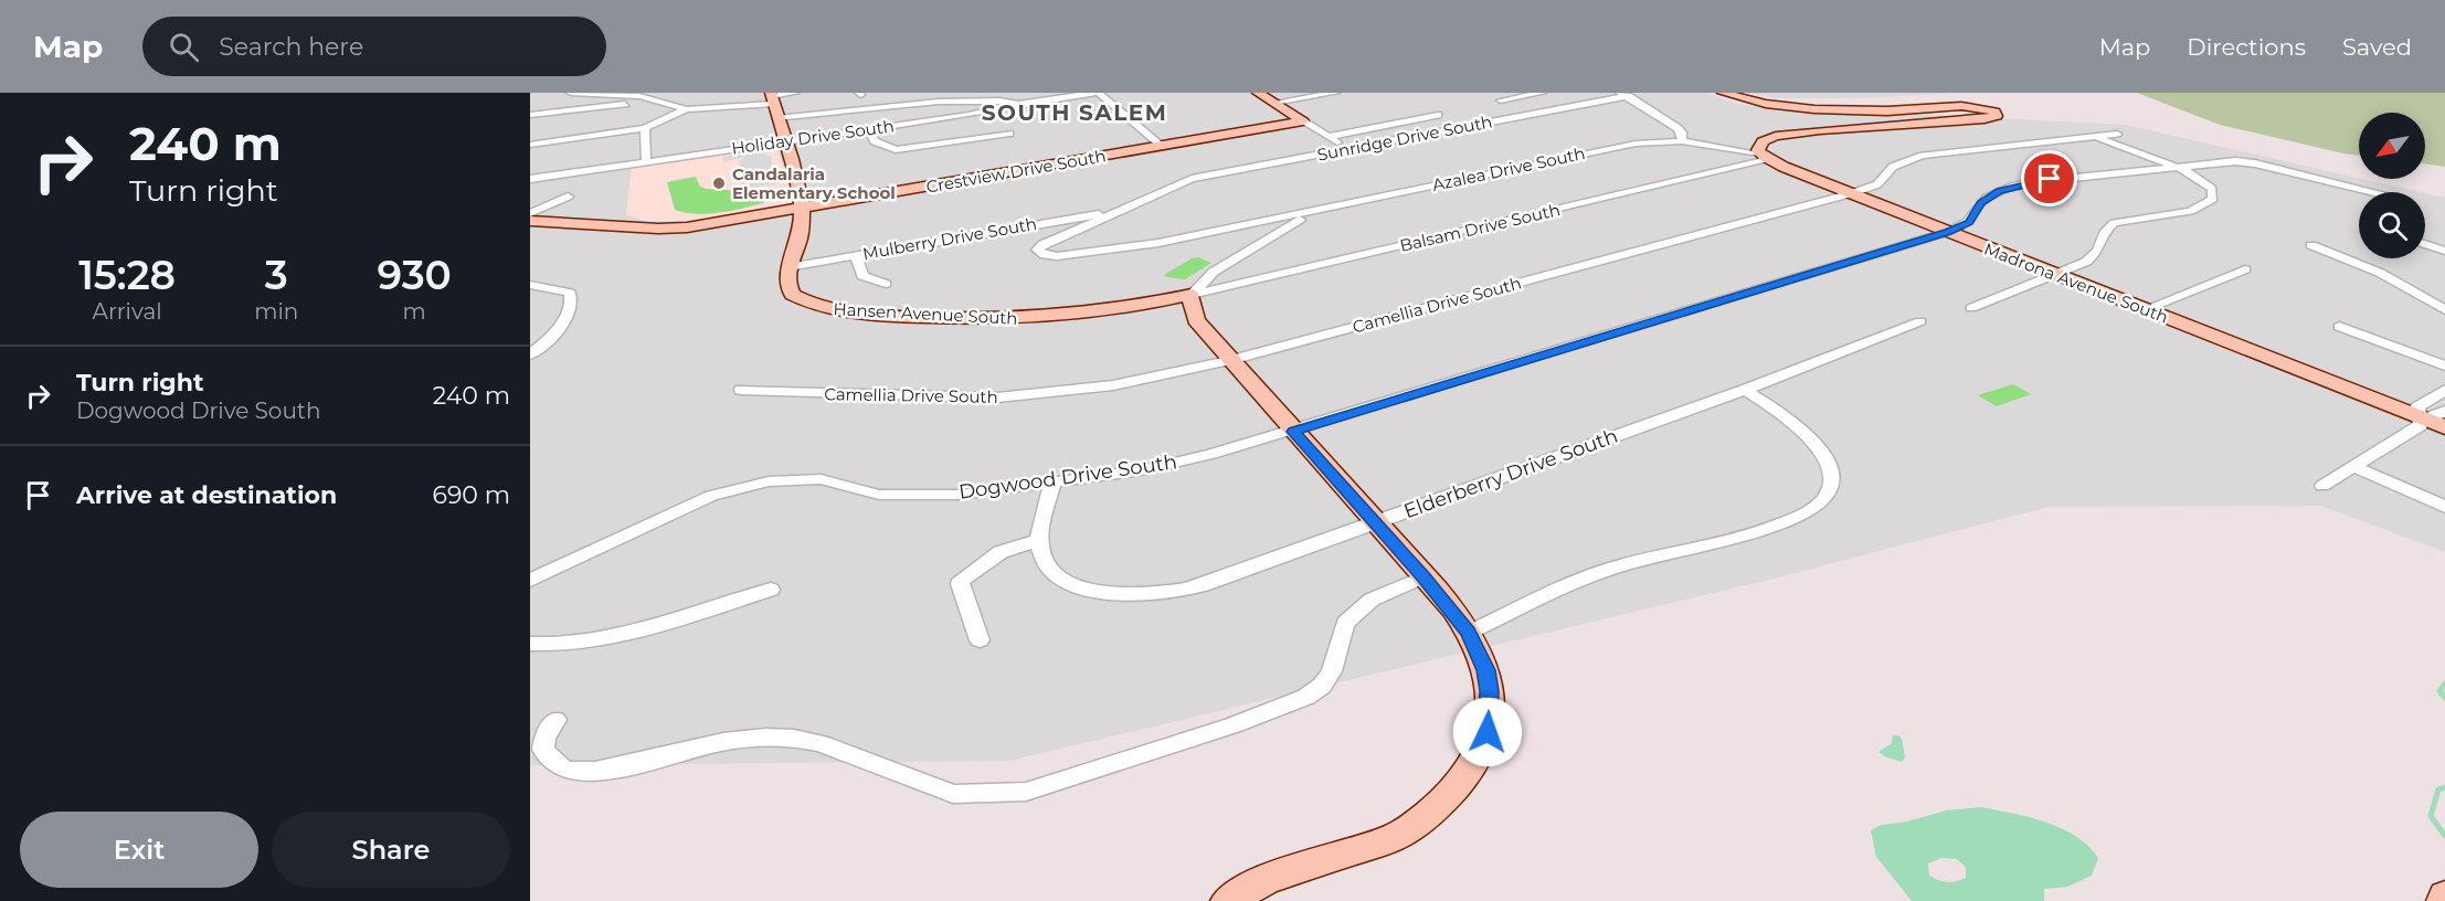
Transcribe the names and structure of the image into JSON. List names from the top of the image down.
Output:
{
  "streets": {
    "street": [
      "Holiday Drive South",
      "Sunridge Drive South",
      "Azalea Drive South",
      "Crestview Drive South",
      "Balsam Drive South",
      "Mulberry Drive South",
      "Madrona Avenue South",
      "Camellia Drive South",
      "Hansen Avenue South",
      "Elderberry Drive South",
      "Dogwood Drive South"
    ]
  },
  "crossings": [
    ["Sunridge Drive South", "Azalea Drive South"],
    ["Sunridge Drive South", "Mulberry Drive South"],
    ["Azalea Drive South", "Balsam Drive South"],
    ["Azalea Drive South", "Madrona Avenue South"],
    ["Balsam Drive South", "Madrona Avenue South"],
    ["Balsam Drive South", "Hansen Avenue South"],
    ["Mulberry Drive South", "Hansen Avenue South"],
    ["Madrona Avenue South", "Camellia Drive South"],
    ["Madrona Avenue South", "Dogwood Drive South"]
  ],
  "districts": ["SOUTH SALEM"],
  "places": ["Candalaria Elementary School"],
  "north": "bottom left",
  "page": {
    "header": "Map",
    "search": "Search here",
    "nav": ["Map", "Directions", "Saved"],
    "turn": ["240 m", "Turn right"],
    "eta": [
      "15:28",
      "Arrival",
      "3",
      "min",
      "930",
      "m"
    ],
    "list": [
      {
        "name": "Turn right",
        "note": "Dogwood Drive South",
        "value": "240 m"
      },
      {
        "name": "Arrive at destination",
        "value": "690 m"
      }
    ],
    "buttons": ["Exit", "Share"]
  }
}
